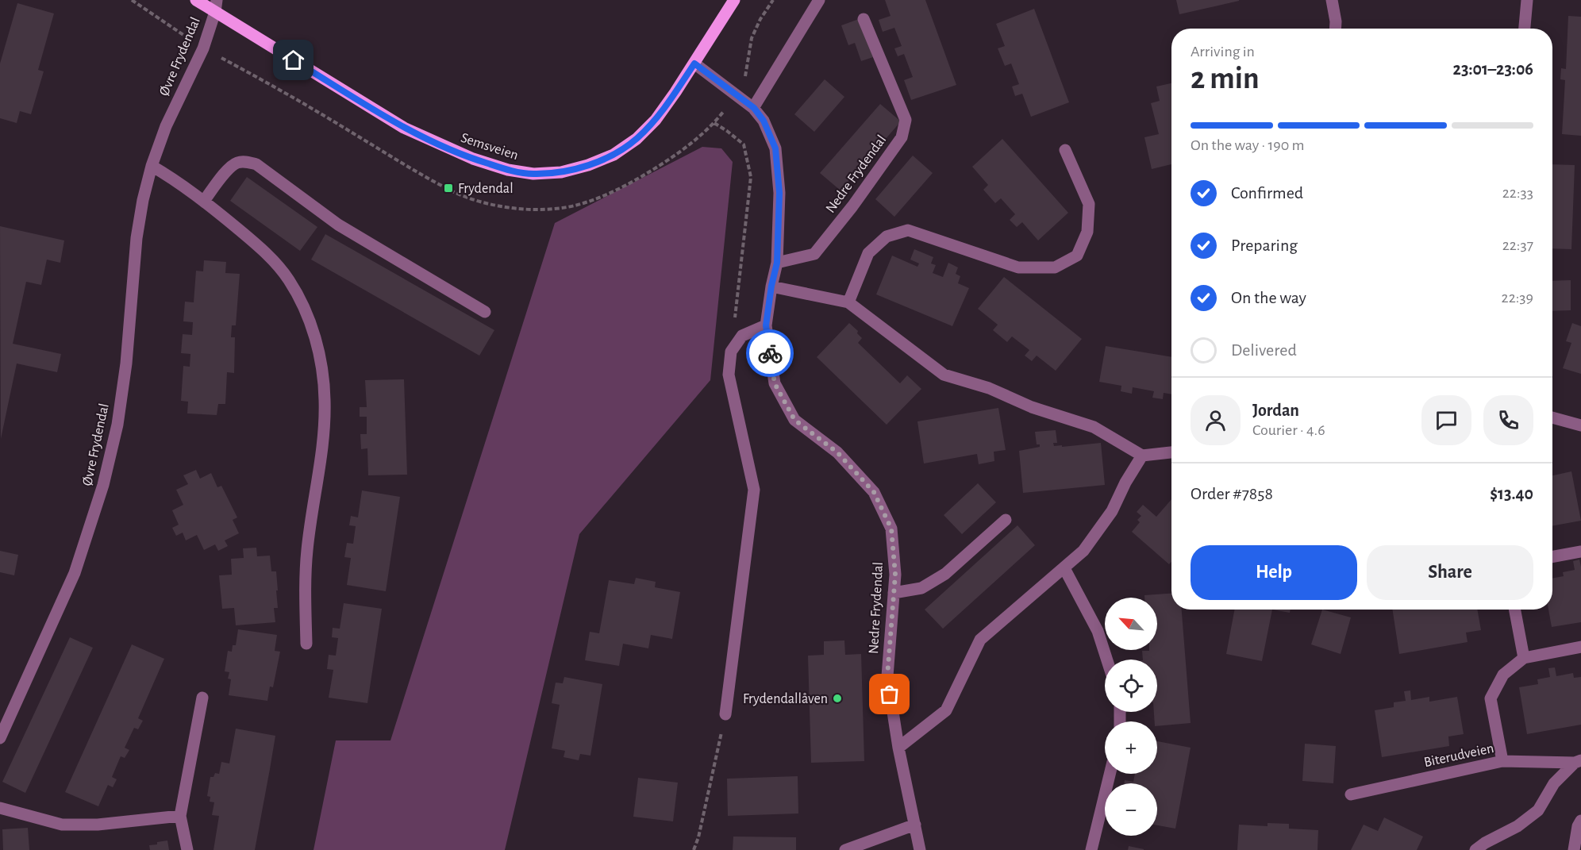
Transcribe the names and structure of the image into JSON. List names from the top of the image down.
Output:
{
  "streets": {
    "main road": ["Semsveien"],
    "street": ["Øvre Frydendal", "Nedre Frydendal", "Biterudveien"]
  },
  "crossings": [
    ["Øvre Frydendal", "Semsveien"],
    ["Semsveien", "Nedre Frydendal"]
  ],
  "places": {
    "transit": ["Frydendal"],
    "other": ["Frydendallåven"]
  },
  "north": "top left",
  "page": {
    "heading": ["2 min", "Arriving in", "23:01–23:06"],
    "panel": [
      "Jordan",
      "Courier · 4.6",
      "Order #7858",
      "$13.40"
    ],
    "bar": "On the way · 190 m",
    "list": [
      ["Confirmed", "22:33"],
      ["Preparing", "22:37"],
      ["On the way", "22:39"],
      "Delivered"
    ],
    "buttons": ["Help", "Share"],
    "map_buttons": ["+", "−"]
  }
}
